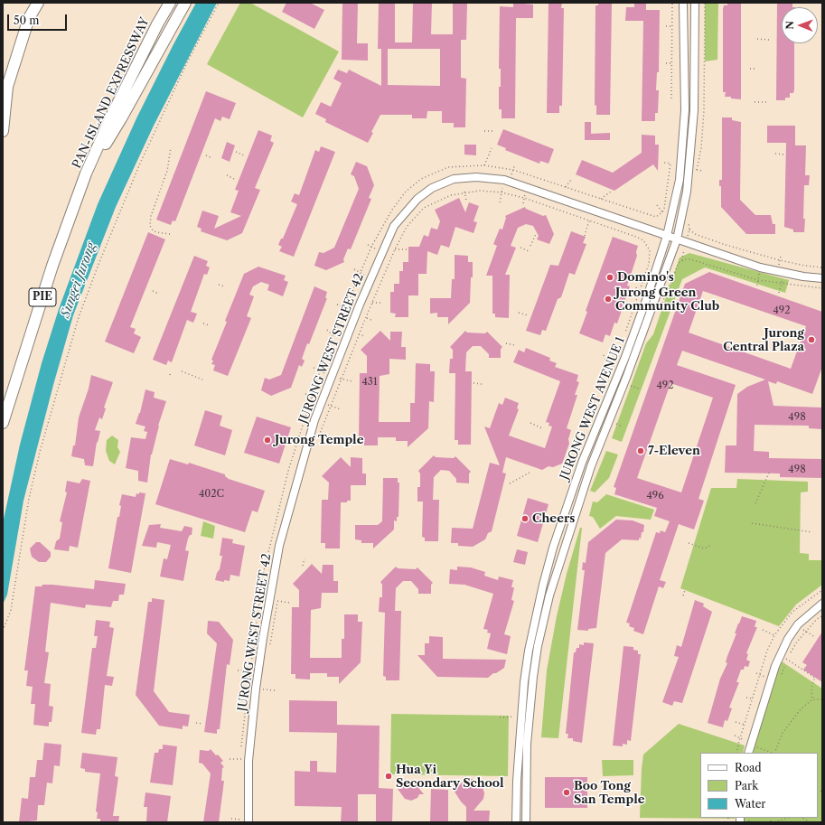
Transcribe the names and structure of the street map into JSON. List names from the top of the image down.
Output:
{
  "streets": {
    "highway": ["PAN-ISLAND EXPRESSWAY", "PIE"],
    "street": ["JURONG WEST STREET 42", "JURONG WEST AVENUE 1"]
  },
  "crossings": [
    ["JURONG WEST STREET 42", "JURONG WEST AVENUE 1"]
  ],
  "water": ["Sungei Jurong"],
  "places": [
    "Domino's",
    "Jurong Green Community Club",
    "Jurong Central Plaza",
    "Jurong Temple",
    "7-Eleven",
    "Cheers",
    "Hua Yi Secondary School",
    "Boo Tong San Temple"
  ],
  "house_numbers": [
    "492",
    "431",
    "492",
    "498",
    "498",
    "402C",
    "496"
  ],
  "legend": ["Road", "Park", "Water"],
  "scale_bar": "50 m",
  "north": "left"
}
